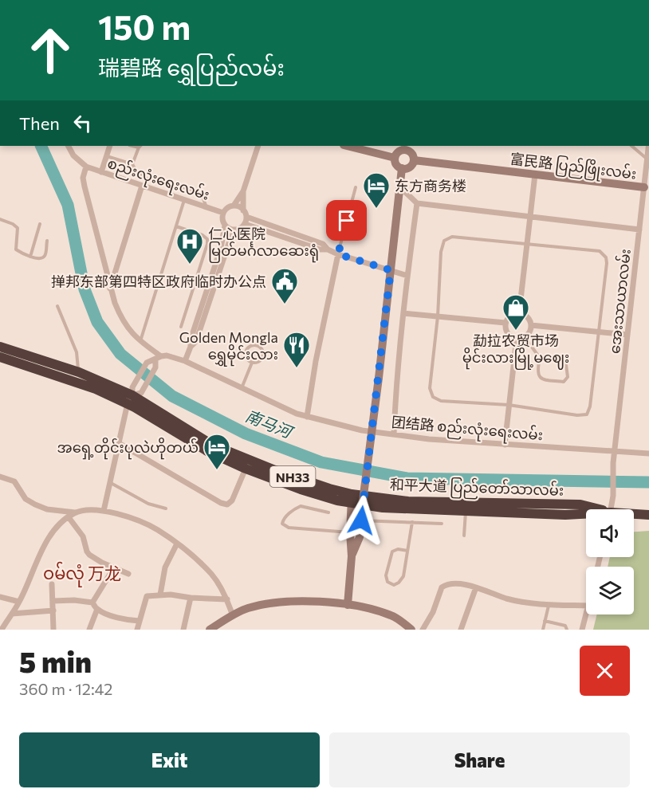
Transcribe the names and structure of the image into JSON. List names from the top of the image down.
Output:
{
  "streets": {
    "highway": ["NH33", "和平大道 ပြည်တော်သာလမ်း"],
    "street": [
      "富民路 ပြည်ဖြိုးလမ်း",
      "စည်းလုံးရေးလမ်း",
      "အေးသာယာလမ်း",
      "团结路 စည်းလုံးရေးလမ်း"
    ]
  },
  "crossings": [
    ["富民路 ပြည်ဖြိုးလမ်း", "အေးသာယာလမ်း"],
    ["စည်းလုံးရေးလမ်း", "团结路 စည်းလုံးရေးလမ်း"],
    ["အေးသာယာလမ်း", "团结路 စည်းလုံးရေးလမ်း"]
  ],
  "districts": ["ဝမ်လုံ 万龙"],
  "water": ["南马河"],
  "places": {
    "hotel": ["东方商务楼", "အရှေ့တိုင်းပုလဲဟိုတယ်"],
    "hospital": ["仁心医院 မြတ်မင်္ဂလာဆေးရုံ"],
    "public building": ["掸邦东部第四特区政府临时办公点"],
    "shop": ["勐拉农贸市场 မိုင်းလားမြို့မဈေး"],
    "restaurant": ["Golden Mongla ရွှေမိုင်းလား"]
  },
  "page": {
    "turn": ["150 m", "瑞碧路 ရွှေပြည်လမ်း"],
    "then": "Then",
    "heading": ["5 min", "360 m · 12:42"],
    "buttons": ["Exit", "Share"]
  }
}
